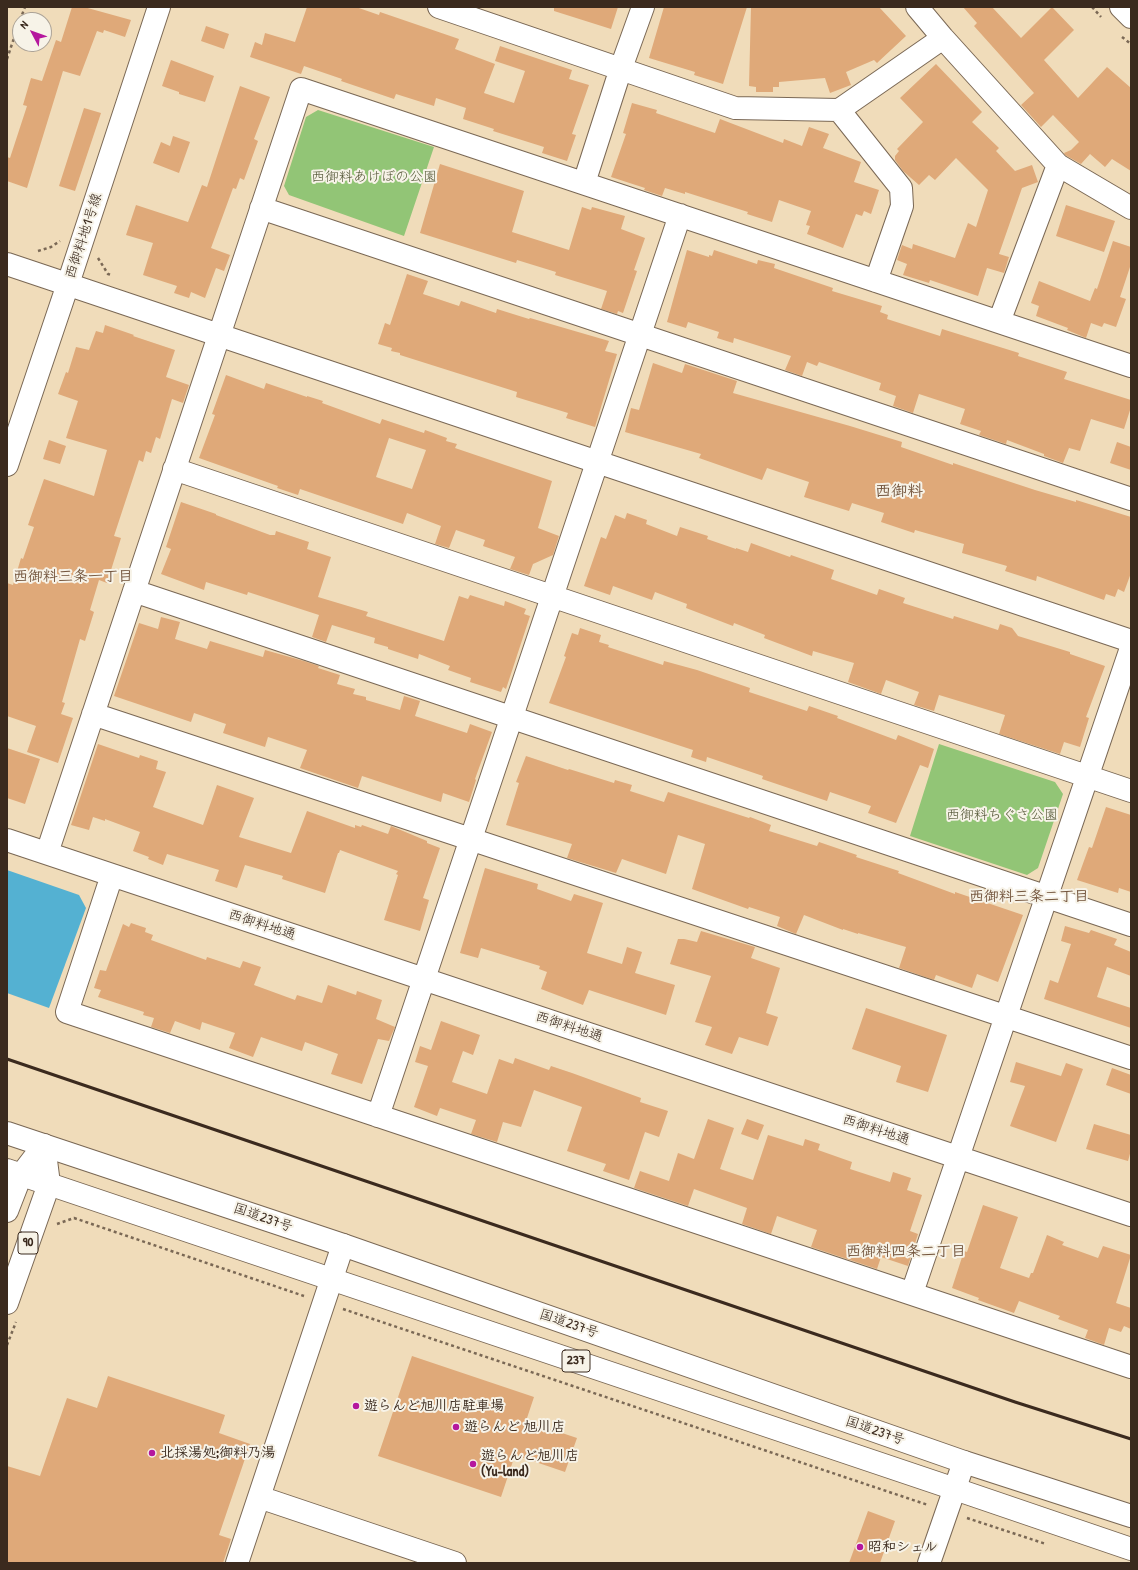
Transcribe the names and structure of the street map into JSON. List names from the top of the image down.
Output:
{
  "streets": {
    "main road": [
      "西御料地1号線",
      "西御料地通",
      "国道237号",
      "90",
      "237"
    ]
  },
  "crossings": [
    ["国道237号", "90"]
  ],
  "districts": [
    "西御料",
    "西御料三条一丁目",
    "西御料三条二丁目",
    "西御料四条二丁目"
  ],
  "parks": ["西御料あけぼの公園", "西御料ちぐさ公園"],
  "places": [
    "遊らんど旭川店駐車場",
    "遊らんど 旭川店",
    "北採湯処;御料乃湯",
    "遊らんど旭川店 (Yu-land)",
    "昭和シェル"
  ],
  "north": "top left"
}
